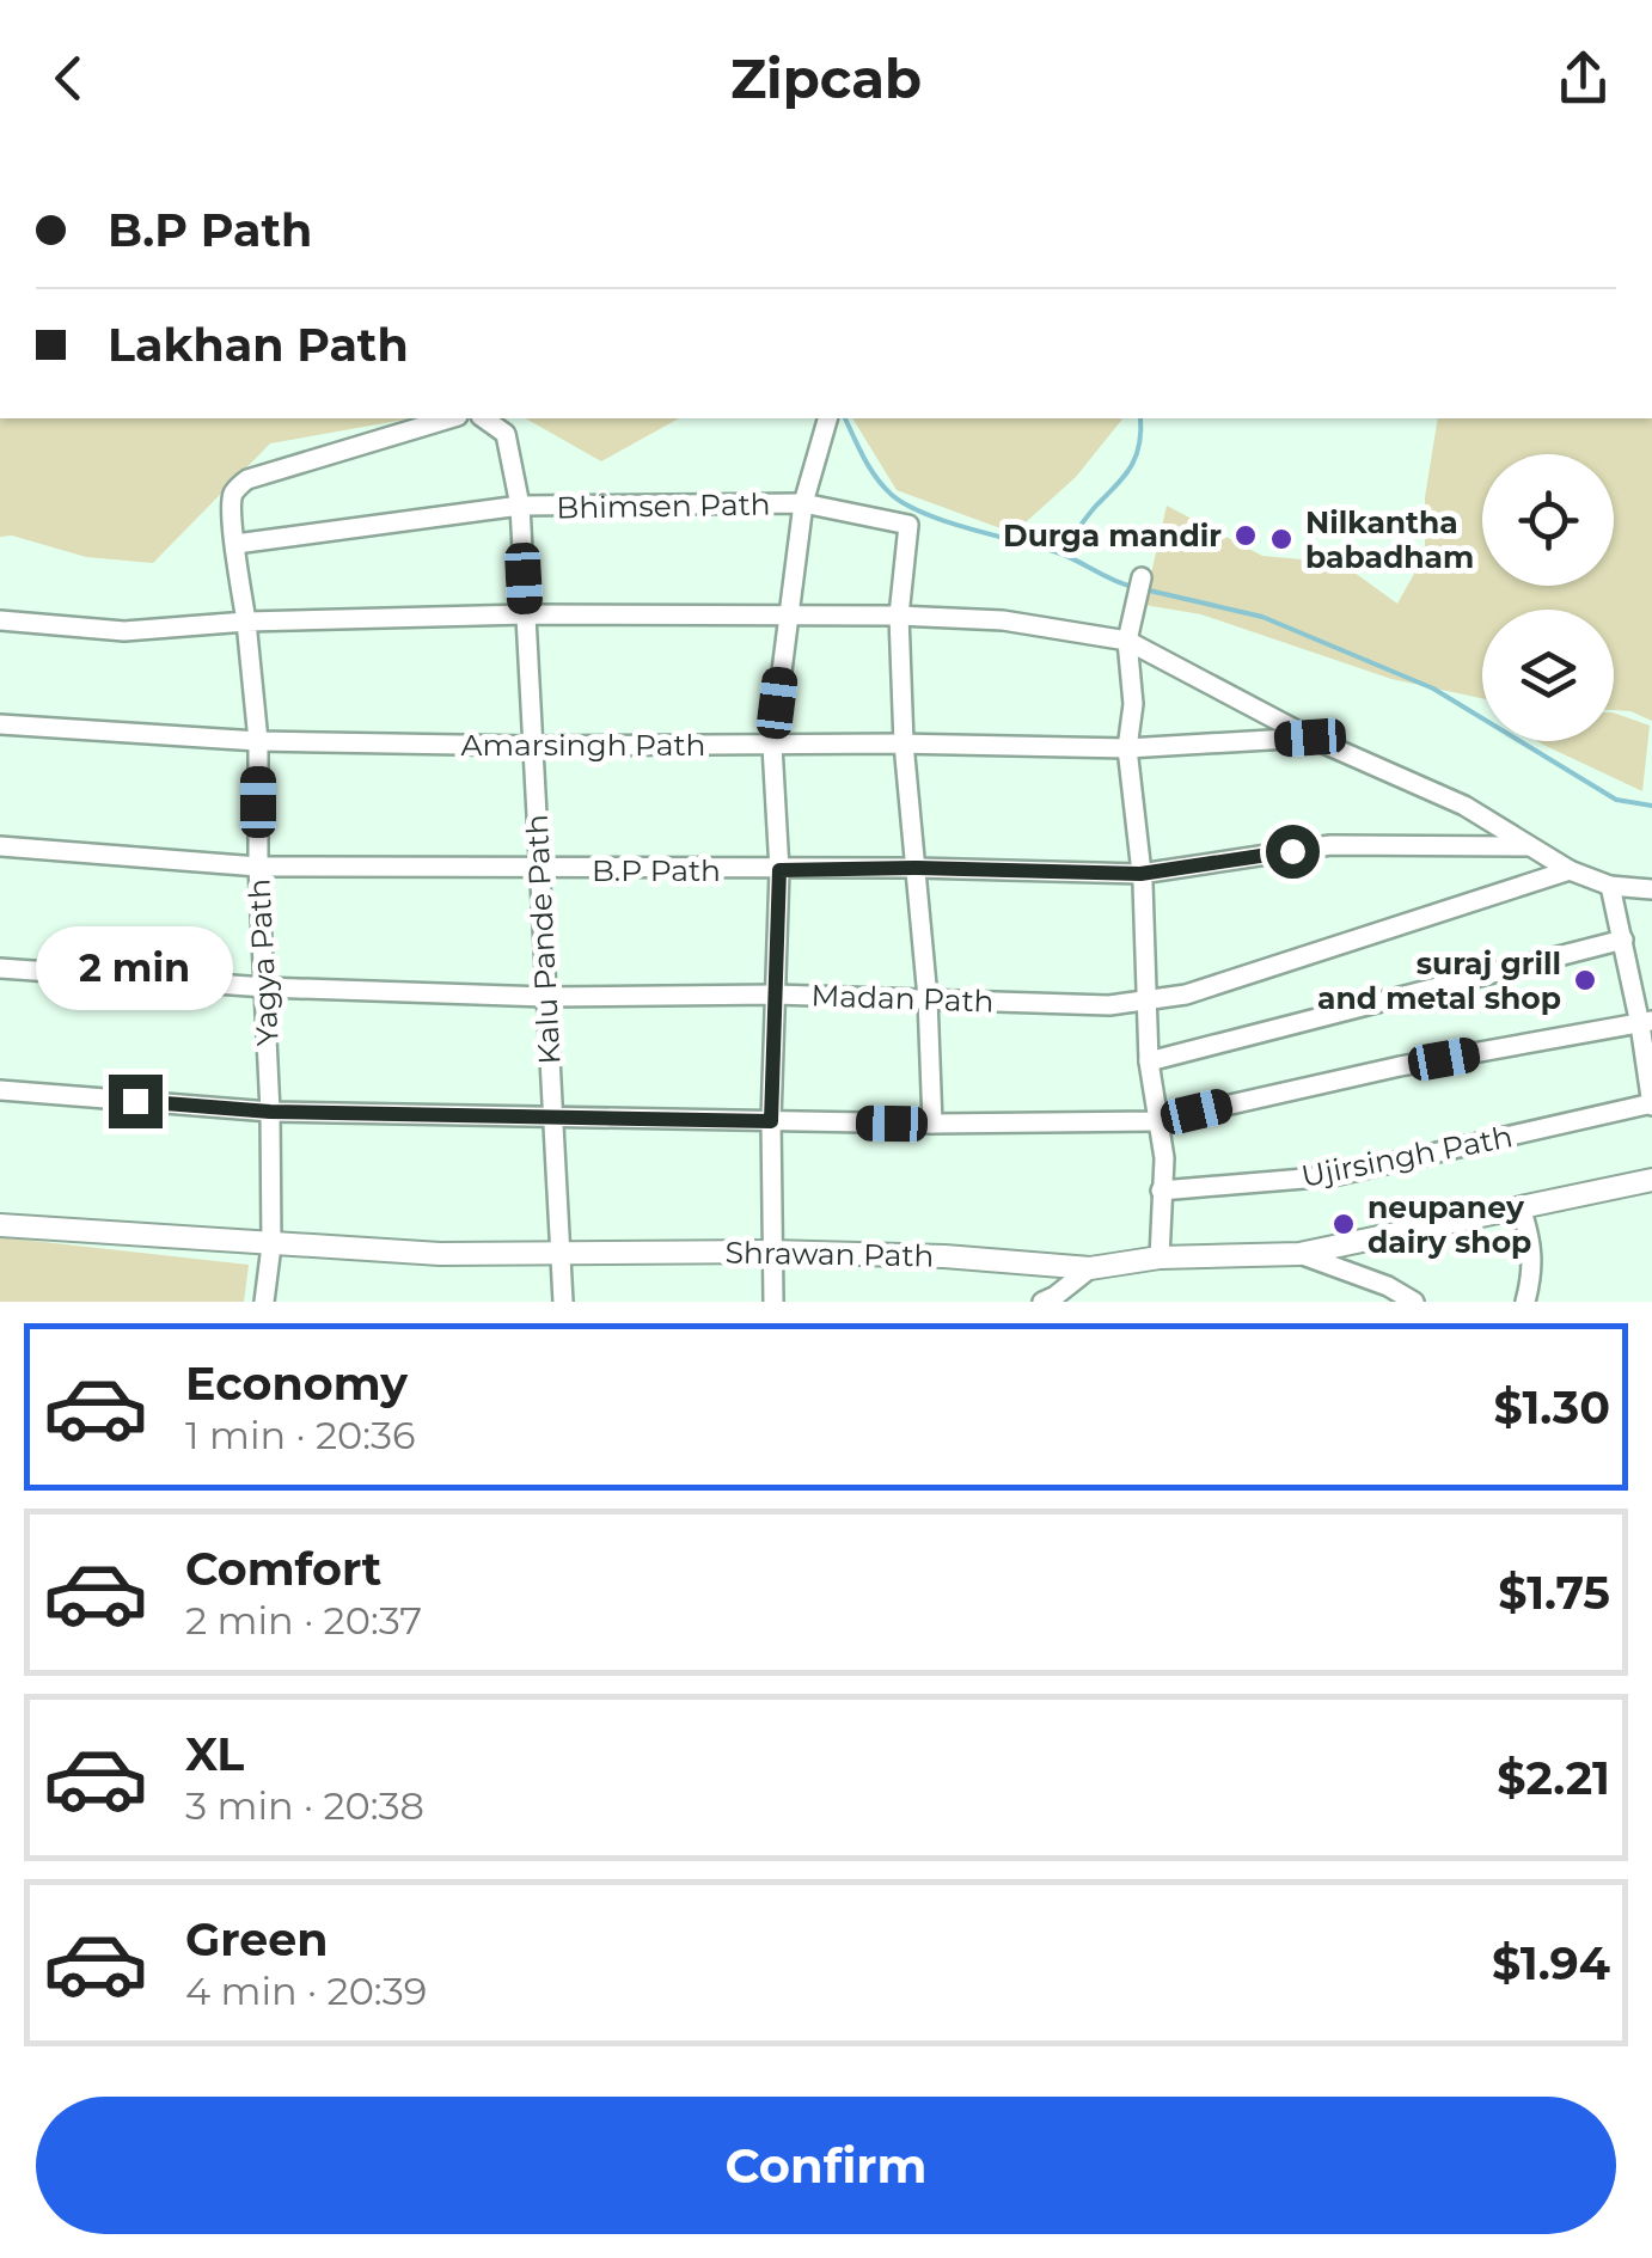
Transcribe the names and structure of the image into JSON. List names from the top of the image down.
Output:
{
  "streets": {
    "street": [
      "Bhimsen Path",
      "Amarsingh Path",
      "B.P Path",
      "Kalu Pande Path",
      "Yagya Path",
      "Madan Path",
      "Ujirsingh Path",
      "Shrawan Path"
    ]
  },
  "crossings": [
    ["Bhimsen Path", "Kalu Pande Path"],
    ["Amarsingh Path", "Kalu Pande Path"],
    ["Amarsingh Path", "Yagya Path"],
    ["B.P Path", "Kalu Pande Path"],
    ["B.P Path", "Yagya Path"],
    ["Kalu Pande Path", "Madan Path"],
    ["Kalu Pande Path", "Shrawan Path"],
    ["Yagya Path", "Madan Path"],
    ["Yagya Path", "Shrawan Path"]
  ],
  "places": [
    "Durga mandir",
    "Nilkantha babadham",
    "suraj grill and metal shop",
    "neupaney dairy shop"
  ],
  "page": {
    "header": "Zipcab",
    "banner": ["B.P Path", "Lakhan Path"],
    "bubble": "2 min",
    "list": [
      {
        "name": "Economy",
        "note": "1 min · 20:36",
        "value": "$1.30"
      },
      {
        "name": "Comfort",
        "note": "2 min · 20:37",
        "value": "$1.75"
      },
      {
        "name": "XL",
        "note": "3 min · 20:38",
        "value": "$2.21"
      },
      {
        "name": "Green",
        "note": "4 min · 20:39",
        "value": "$1.94"
      }
    ],
    "buttons": "Confirm"
  }
}
